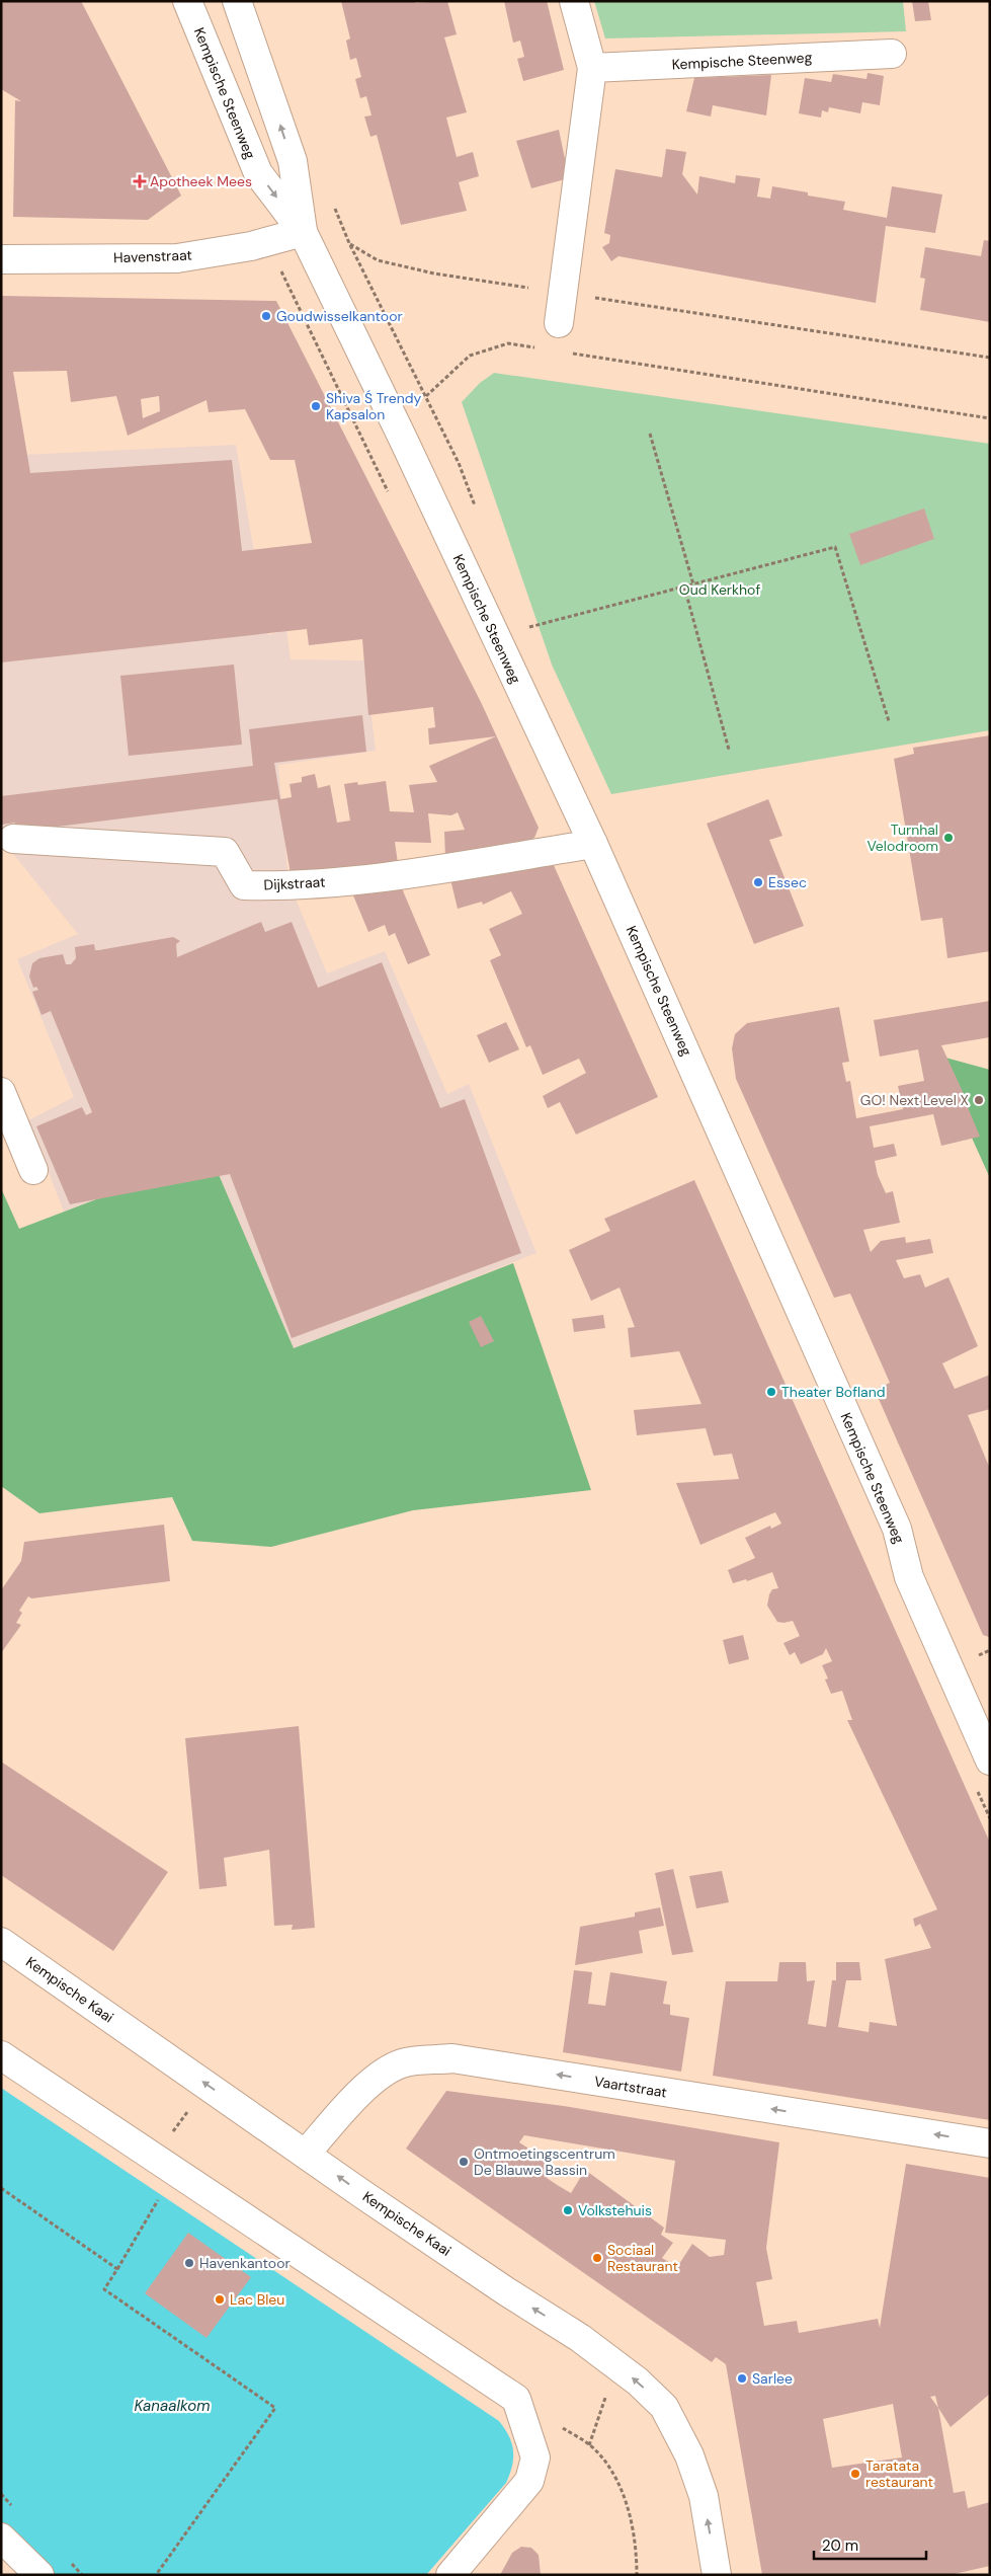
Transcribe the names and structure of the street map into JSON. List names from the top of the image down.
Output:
{
  "streets": {
    "street": [
      "Kempische Steenweg",
      "Havenstraat",
      "Dijkstraat",
      "Kempische Kaai",
      "Vaartstraat"
    ]
  },
  "crossings": [
    ["Kempische Steenweg", "Havenstraat"],
    ["Kempische Steenweg", "Dijkstraat"],
    ["Kempische Kaai", "Vaartstraat"]
  ],
  "one_way": ["Kempische Kaai", "Vaartstraat"],
  "water": ["Kanaalkom"],
  "parks": ["Oud Kerkhof"],
  "places": {
    "health": ["Apotheek Mees"],
    "other": [
      "Goudwisselkantoor",
      "Shiva Ś Trendy Kapsalon",
      "Turnhal Velodroom",
      "Essec",
      "GO! Next Level X",
      "Theater Bofland",
      "Ontmoetingscentrum De Blauwe Bassin",
      "Volkstehuis",
      "Sociaal Restaurant",
      "Havenkantoor",
      "Lac Bleu",
      "Sarlee",
      "Taratata restaurant"
    ]
  },
  "scale_bar": "20 m"
}
